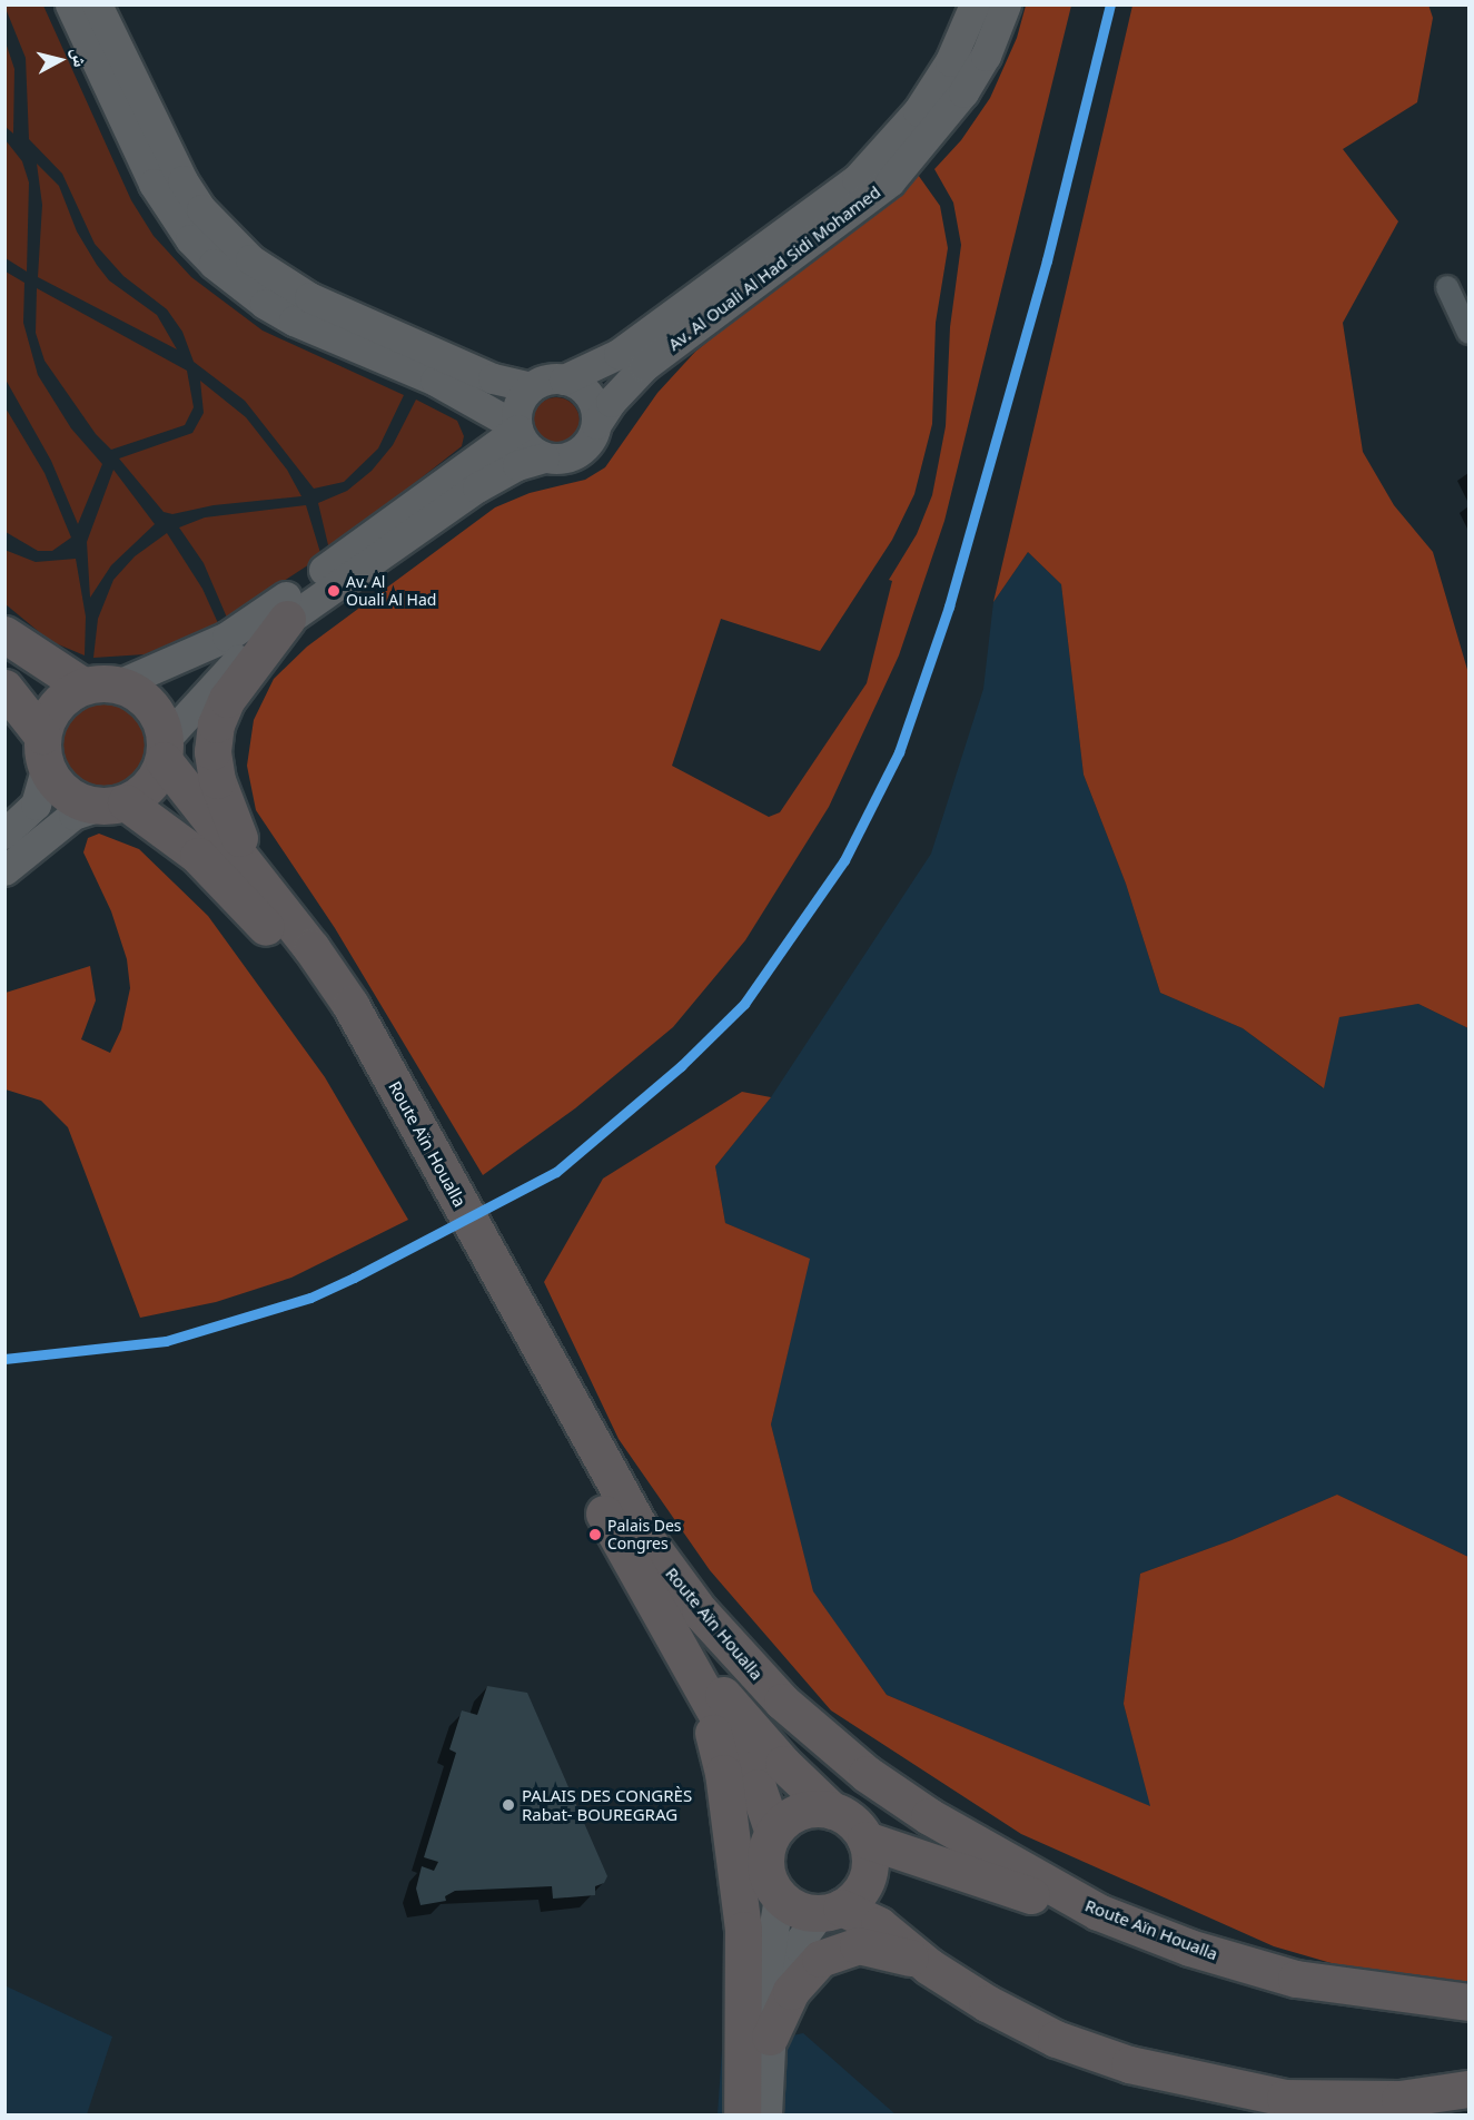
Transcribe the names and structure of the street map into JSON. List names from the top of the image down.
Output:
{
  "streets": {
    "highway": ["Route Aïn Houalla"],
    "street": ["Av. Al Ouali Al Had Sidi Mohamed"]
  },
  "places": ["Av. Al Ouali Al Had", "Palais Des Congres", "PALAIS DES CONGRÈS Rabat- BOUREGRAG"],
  "north": "right"
}
